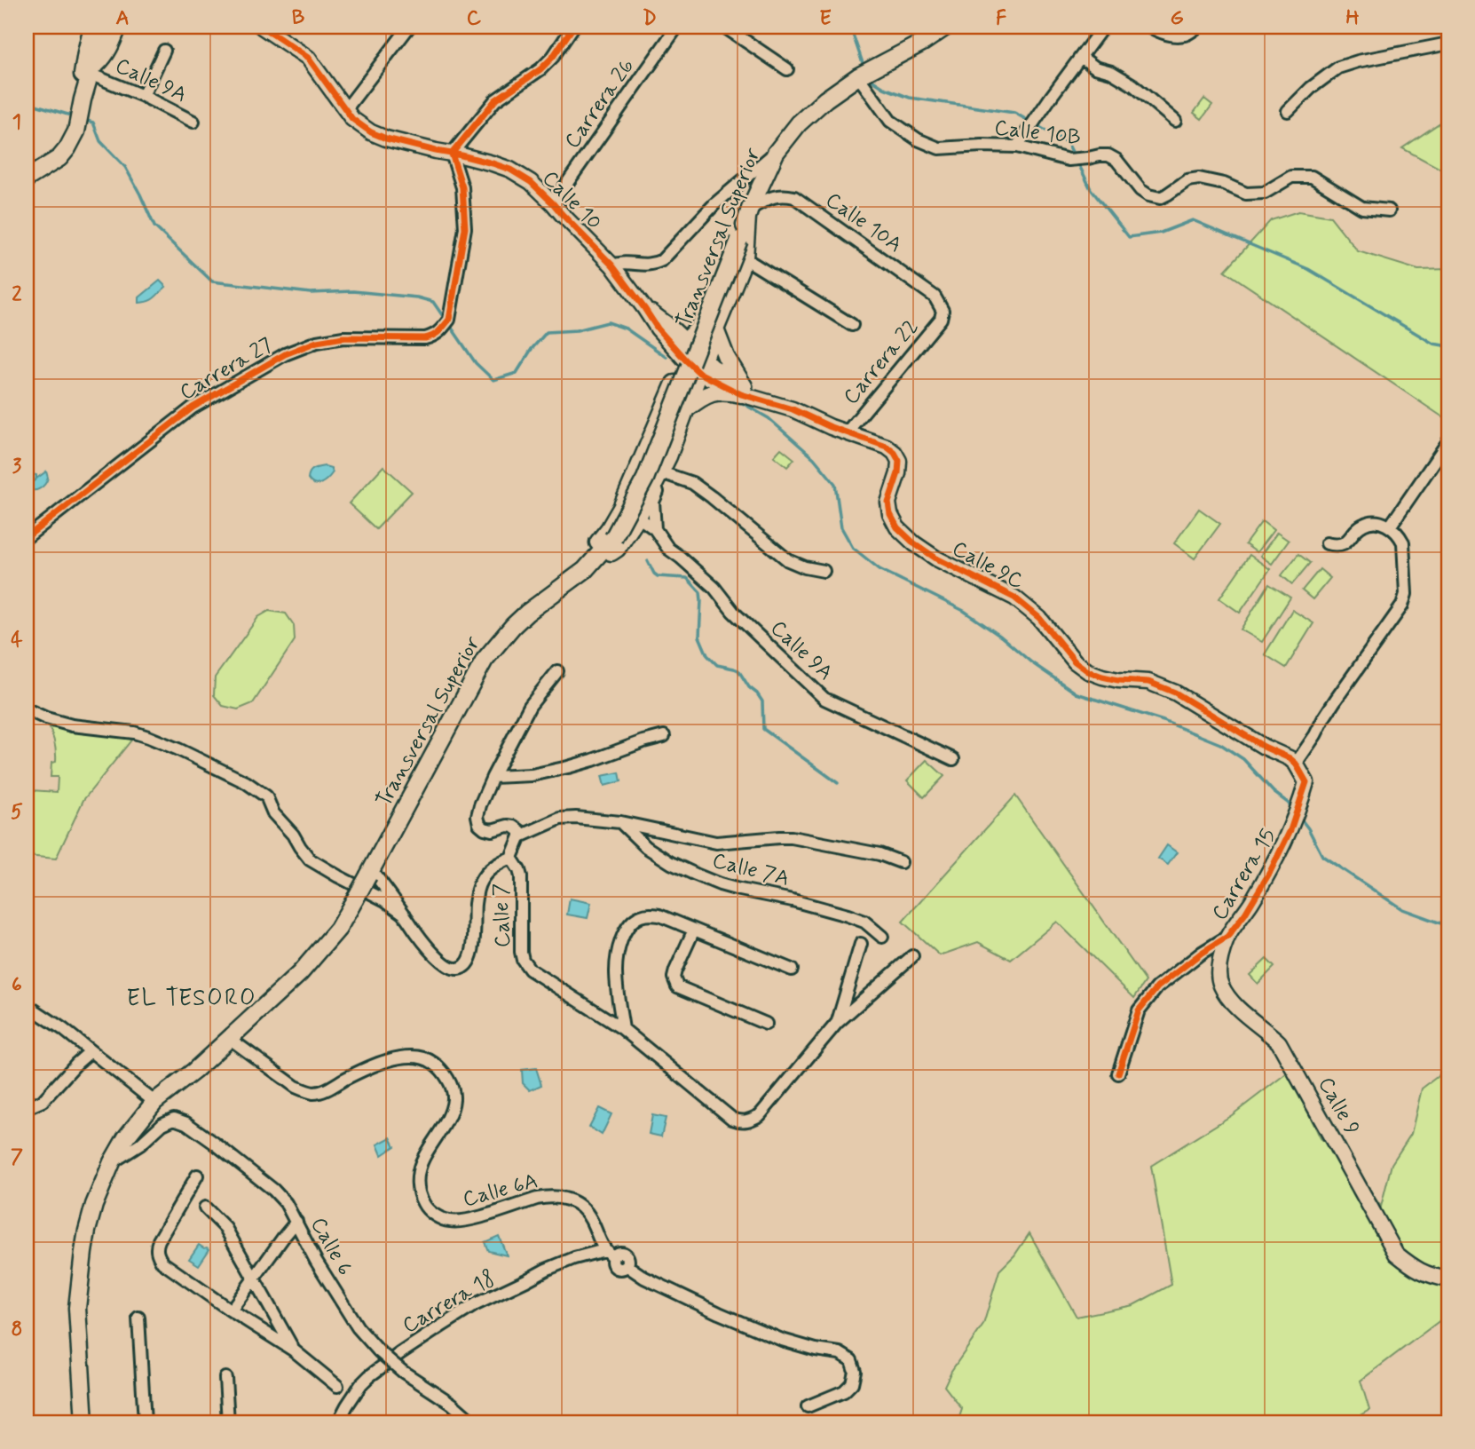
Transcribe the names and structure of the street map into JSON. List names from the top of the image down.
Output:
{
  "streets": {
    "main road": ["Transversal Superior"],
    "street": [
      "Calle 9A",
      "Carrera 26",
      "Calle 10B",
      "Calle 10",
      "Calle 10A",
      "Carrera 22",
      "Carrera 27",
      "Calle 9C",
      "Calle 7A",
      "Carrera 15",
      "Calle 7",
      "Calle 9",
      "Calle 6A",
      "Calle 6",
      "Carrera 18"
    ]
  },
  "crossings": [
    ["Carrera 26", "Calle 10"],
    ["Calle 10B", "Transversal Superior"],
    ["Calle 10", "Carrera 22"],
    ["Calle 10", "Carrera 27"],
    ["Calle 10", "Calle 9C"],
    ["Calle 10A", "Transversal Superior"],
    ["Calle 10A", "Carrera 22"],
    ["Transversal Superior", "Calle 7"],
    ["Transversal Superior", "Calle 6A"],
    ["Transversal Superior", "Calle 6"],
    ["Calle 9C", "Carrera 15"],
    ["Carrera 15", "Calle 9"],
    ["Calle 6A", "Carrera 18"]
  ],
  "districts": ["EL TESORO"],
  "grid": {
    "columns": [
      "A",
      "B",
      "C",
      "D",
      "E",
      "F",
      "G",
      "H"
    ],
    "rows": [
      "1",
      "2",
      "3",
      "4",
      "5",
      "6",
      "7",
      "8"
    ]
  }
}
